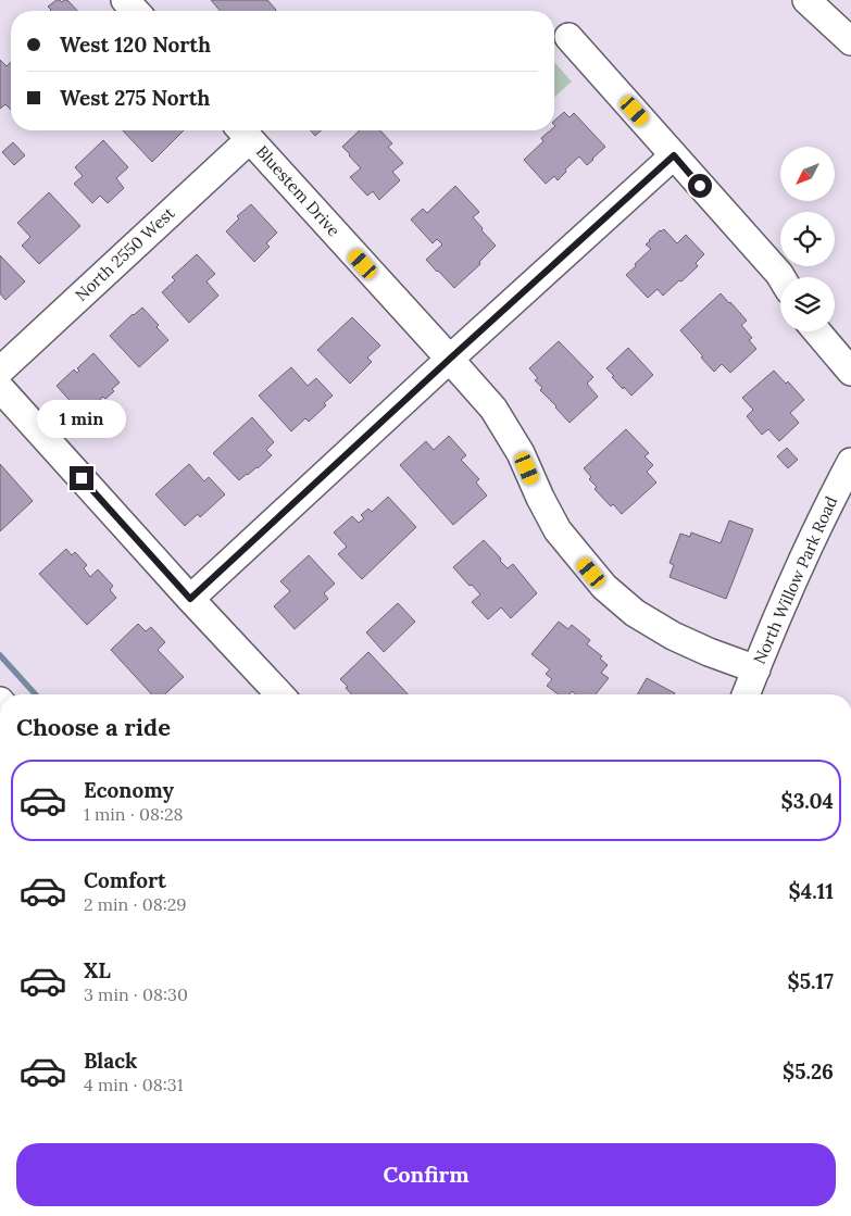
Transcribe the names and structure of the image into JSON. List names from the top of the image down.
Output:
{
  "streets": {
    "street": ["Bluestem Drive", "North 2550 West", "North Willow Park Road"]
  },
  "crossings": [
    ["Bluestem Drive", "North 2550 West"],
    ["Bluestem Drive", "North Willow Park Road"]
  ],
  "north": "bottom left",
  "page": {
    "banner": ["West 120 North", "West 275 North"],
    "bubble": "1 min",
    "heading": "Choose a ride",
    "list": [
      {
        "name": "Economy",
        "note": "1 min · 08:28",
        "value": "$3.04"
      },
      {
        "name": "Comfort",
        "note": "2 min · 08:29",
        "value": "$4.11"
      },
      {
        "name": "XL",
        "note": "3 min · 08:30",
        "value": "$5.17"
      },
      {
        "name": "Black",
        "note": "4 min · 08:31",
        "value": "$5.26"
      }
    ],
    "buttons": "Confirm"
  }
}
